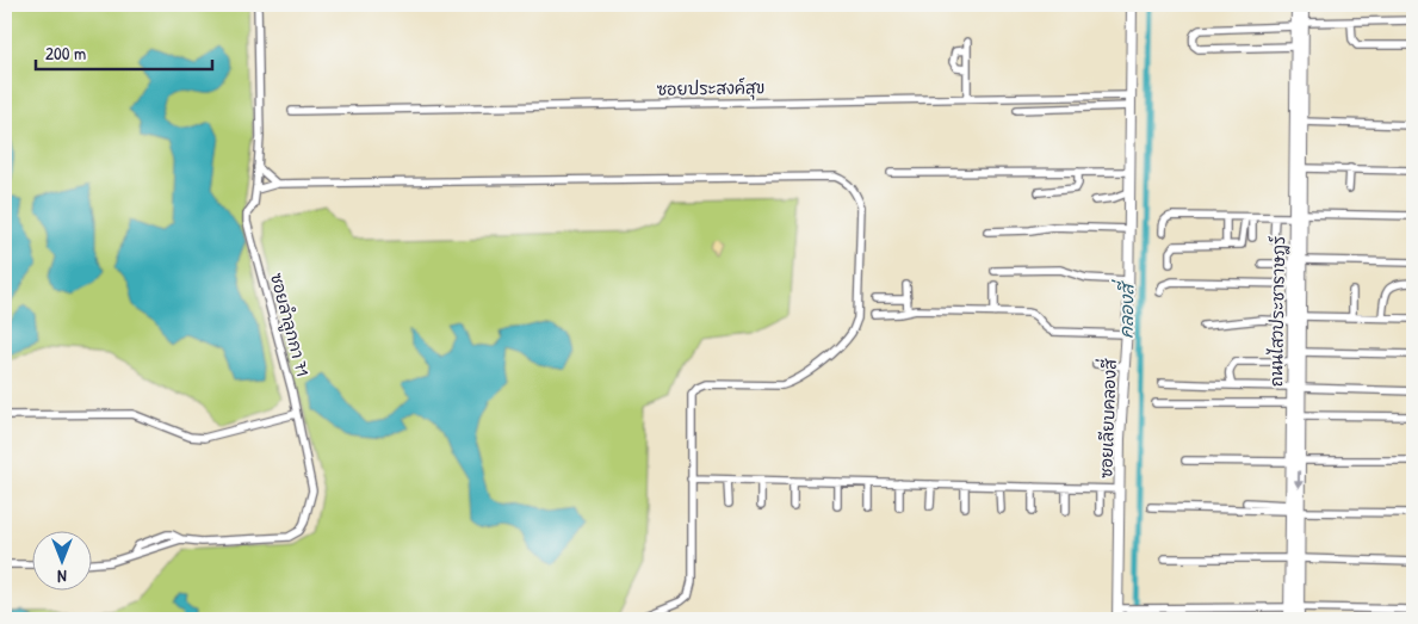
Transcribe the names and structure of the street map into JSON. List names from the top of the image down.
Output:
{
  "streets": {
    "main road": ["ถนนไสวประชาราษฎร์", "ซอยเลียบคลองสี่"],
    "street": ["ซอยประสงค์สุข", "ซอยลำลูกกา 71"]
  },
  "crossings": [
    ["ซอยประสงค์สุข", "ซอยเลียบคลองสี่"]
  ],
  "water": ["คลองสี่"],
  "scale_bar": "200 m",
  "north": "bottom"
}
